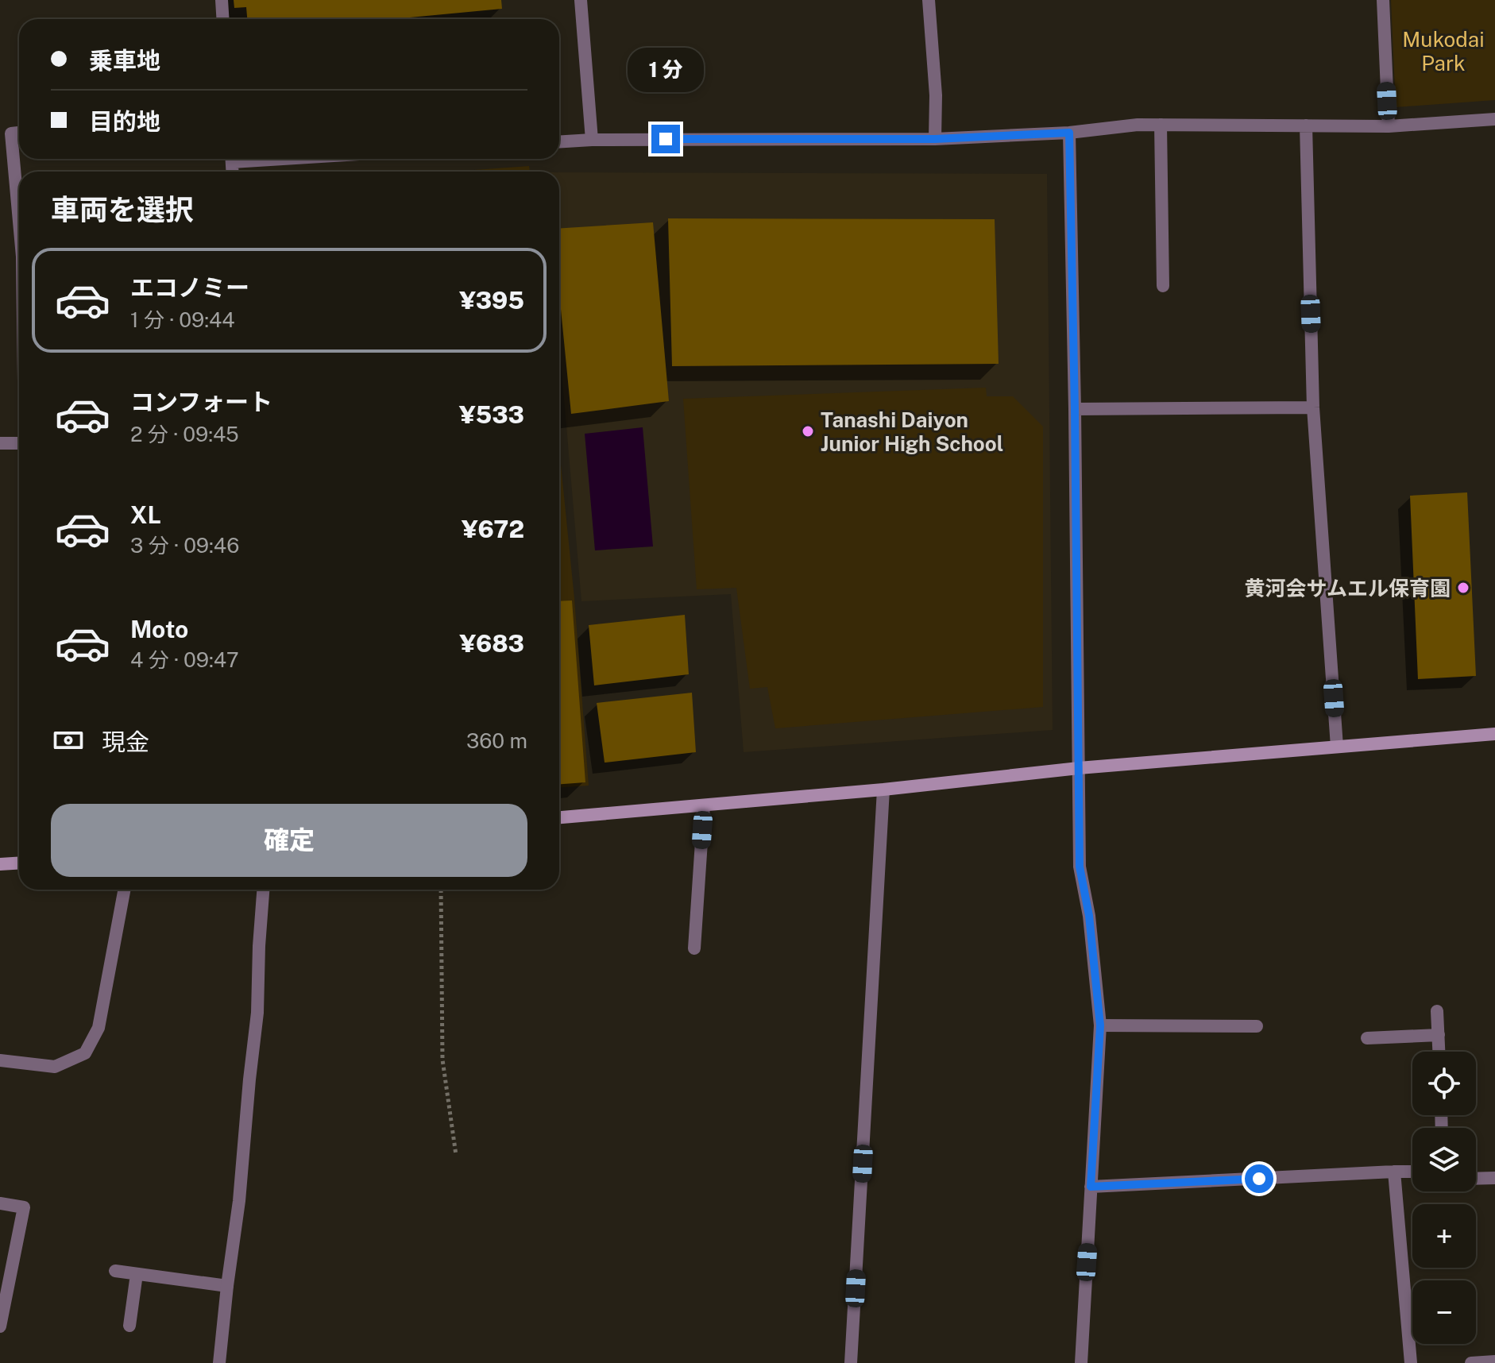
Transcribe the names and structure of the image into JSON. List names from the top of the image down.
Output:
{
  "parks": ["Mukodai Park"],
  "places": ["Tanashi Daiyon Junior High School", "黄河会サムエル保育園"],
  "page": {
    "banner": ["乗車地", "目的地"],
    "bubble": "1 分",
    "heading": "車両を選択",
    "list": [
      {
        "name": "エコノミー",
        "note": "1 分 · 09:44",
        "value": "¥395"
      },
      {
        "name": "コンフォート",
        "note": "2 分 · 09:45",
        "value": "¥533"
      },
      {
        "name": "XL",
        "note": "3 分 · 09:46",
        "value": "¥672"
      },
      {
        "name": "Moto",
        "note": "4 分 · 09:47",
        "value": "¥683"
      }
    ],
    "pay": ["現金", "360 m"],
    "buttons": "確定",
    "map_buttons": ["+", "−"]
  }
}
